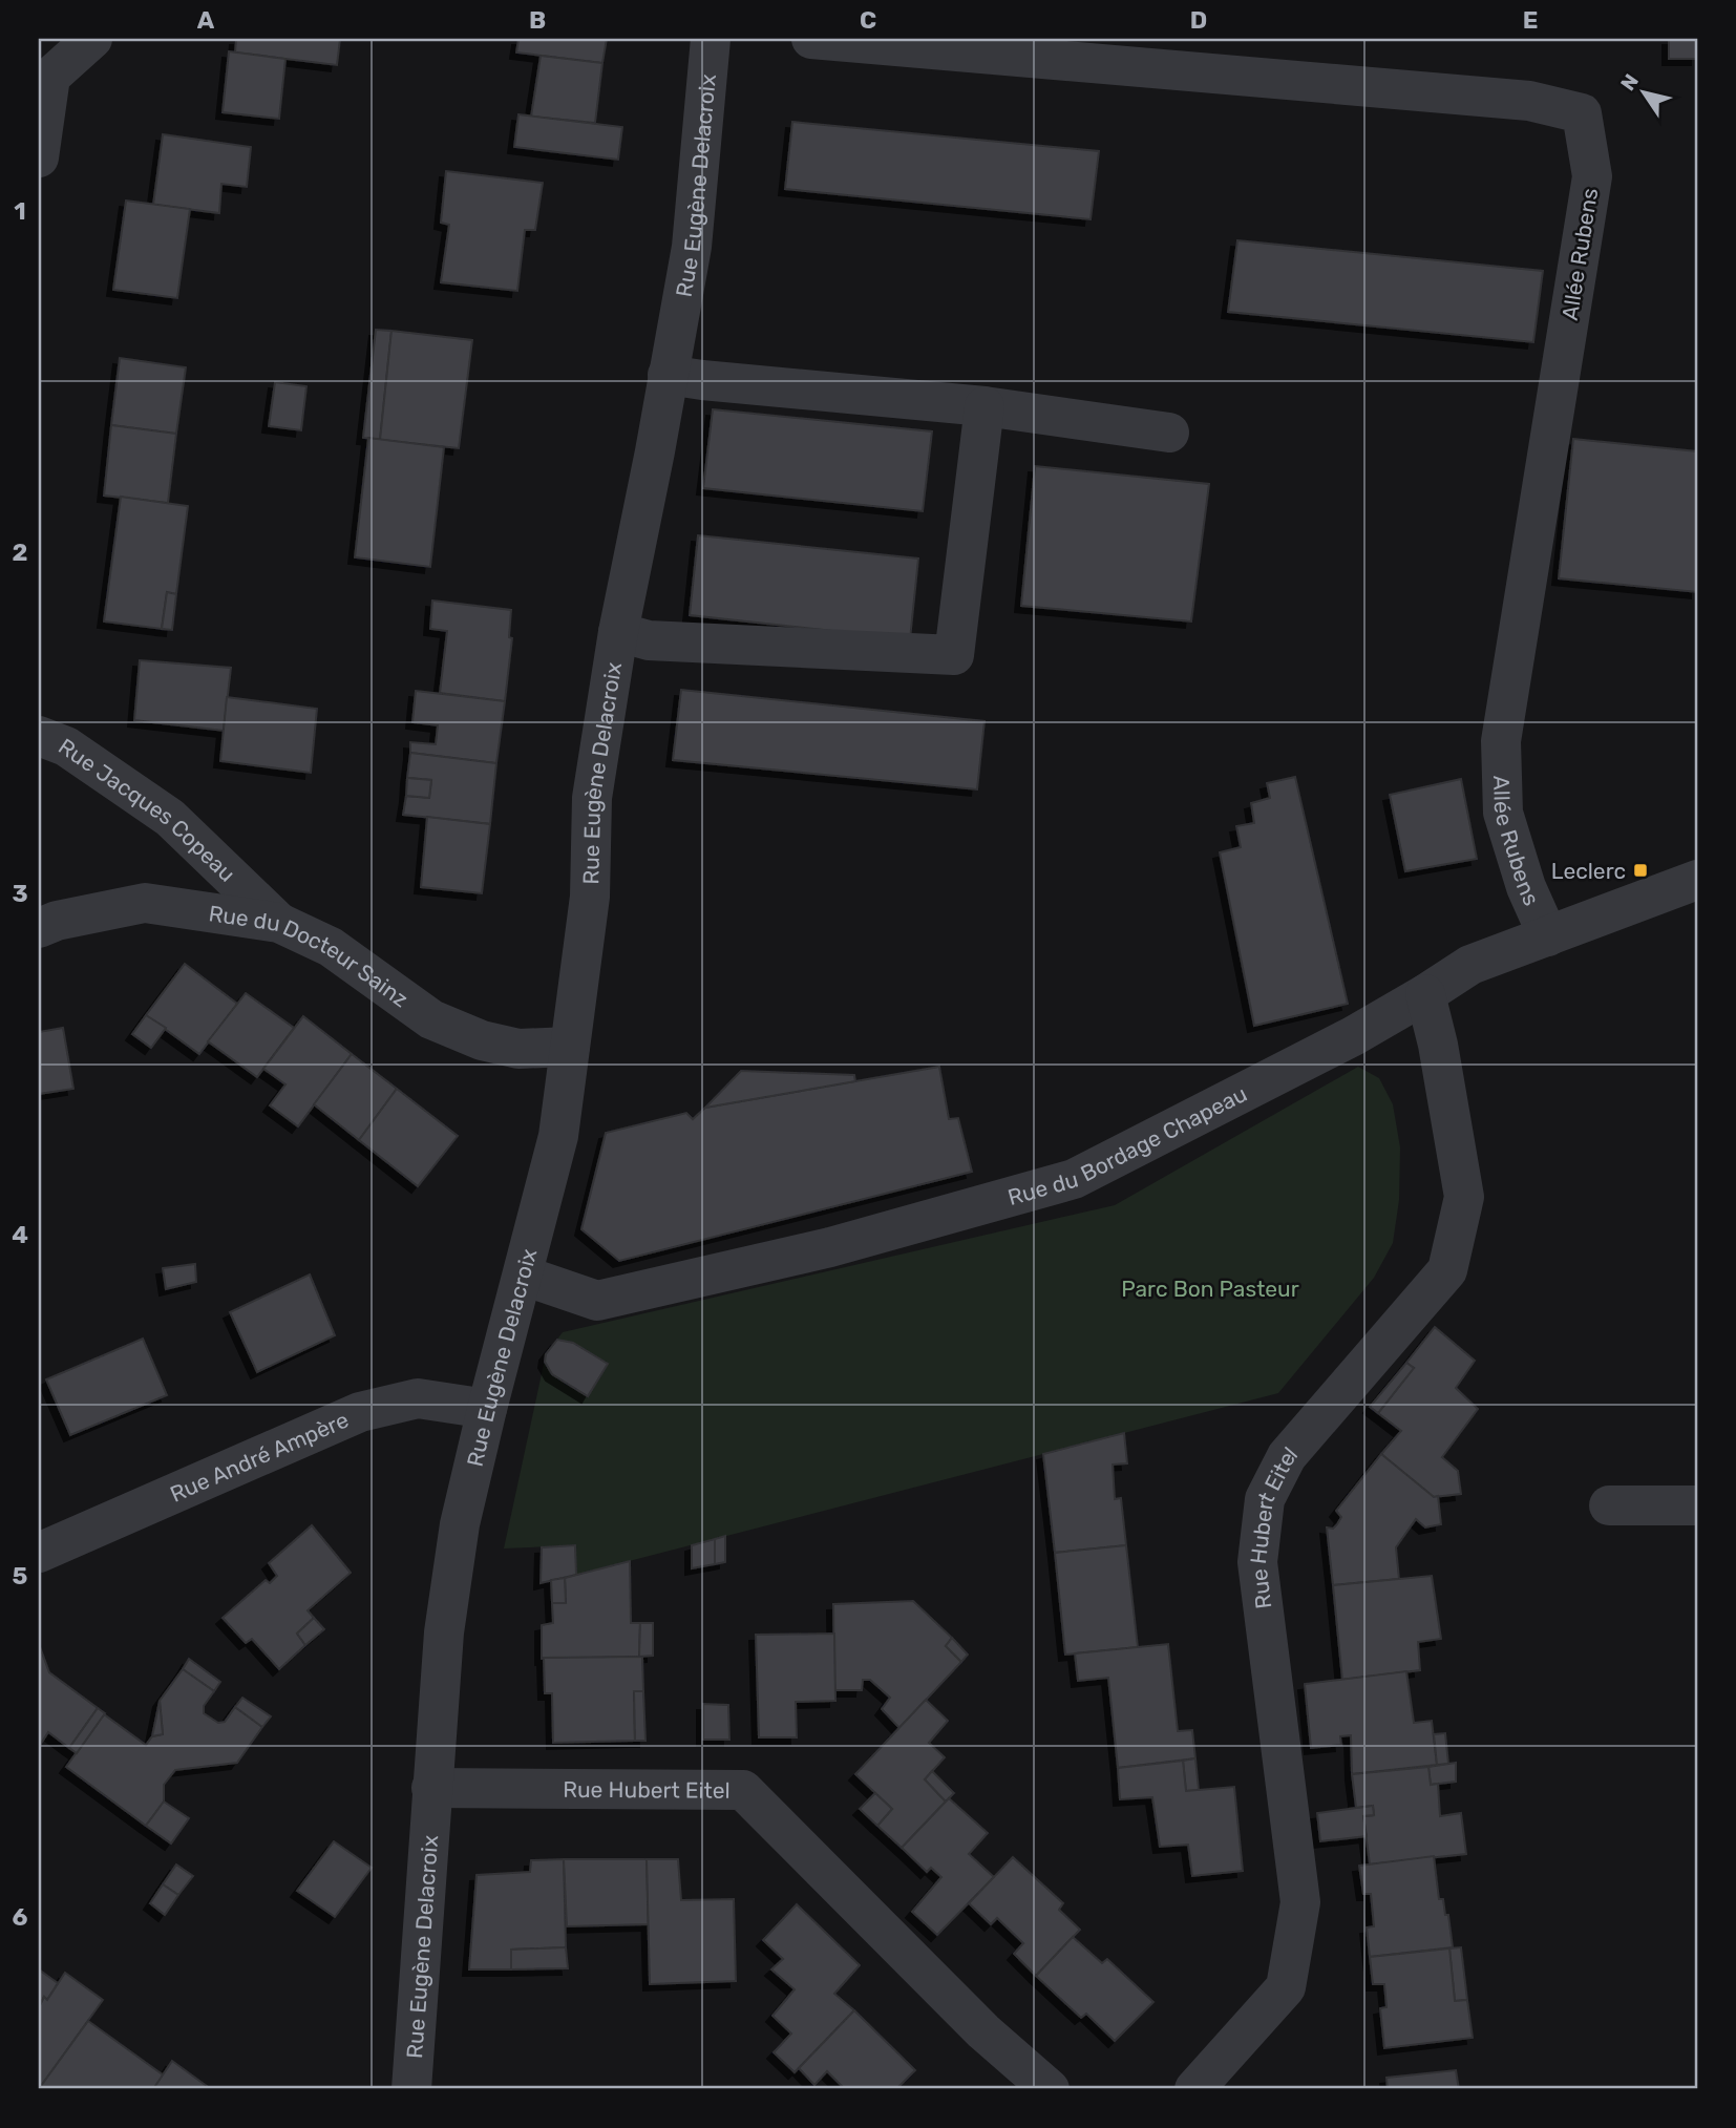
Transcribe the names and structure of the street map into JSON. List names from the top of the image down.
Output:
{
  "streets": {
    "street": [
      "Rue Eugène Delacroix",
      "Allée Rubens",
      "Rue Jacques Copeau",
      "Rue du Docteur Sainz",
      "Rue du Bordage Chapeau",
      "Rue André Ampère",
      "Rue Hubert Eitel"
    ]
  },
  "crossings": [
    ["Rue Eugène Delacroix", "Rue du Docteur Sainz"],
    ["Rue Eugène Delacroix", "Rue du Bordage Chapeau"],
    ["Rue Eugène Delacroix", "Rue André Ampère"],
    ["Rue Eugène Delacroix", "Rue Hubert Eitel"],
    ["Allée Rubens", "Rue du Bordage Chapeau"],
    ["Rue Jacques Copeau", "Rue du Docteur Sainz"],
    ["Rue du Bordage Chapeau", "Rue Hubert Eitel"]
  ],
  "parks": ["Parc Bon Pasteur"],
  "places": {
    "transit": ["Leclerc"]
  },
  "north": "top left",
  "grid": {
    "columns": [
      "A",
      "B",
      "C",
      "D",
      "E"
    ],
    "rows": [
      "1",
      "2",
      "3",
      "4",
      "5",
      "6"
    ]
  }
}
